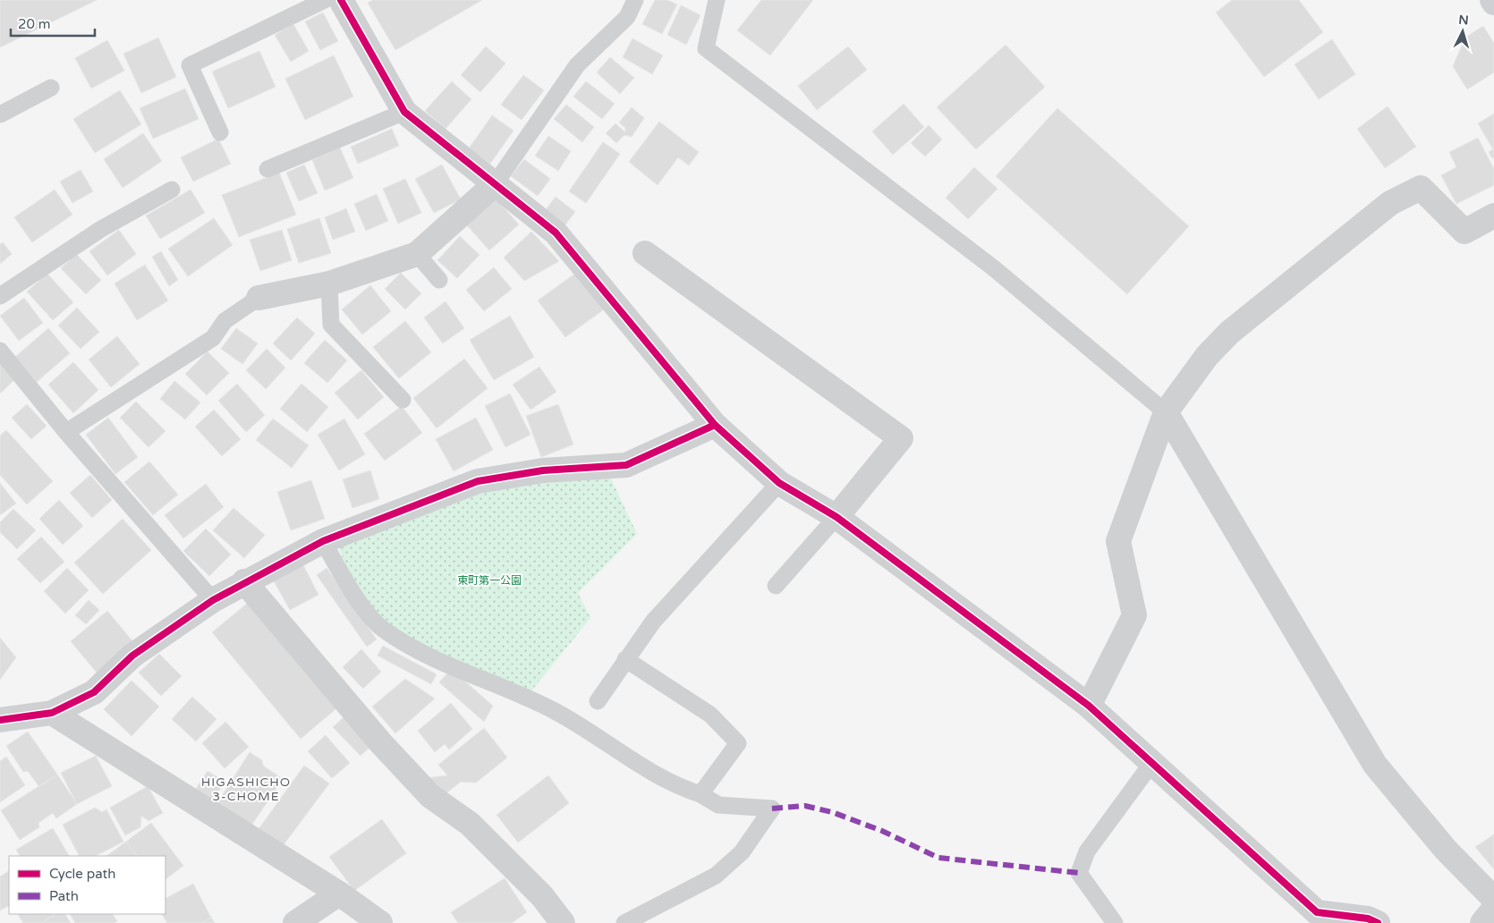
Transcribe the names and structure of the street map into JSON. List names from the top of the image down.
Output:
{
  "districts": ["HIGASHICHO 3-CHOME"],
  "parks": ["東町第一公園"],
  "legend": ["Cycle path", "Path"],
  "scale_bar": "20 m",
  "north": "top"
}
